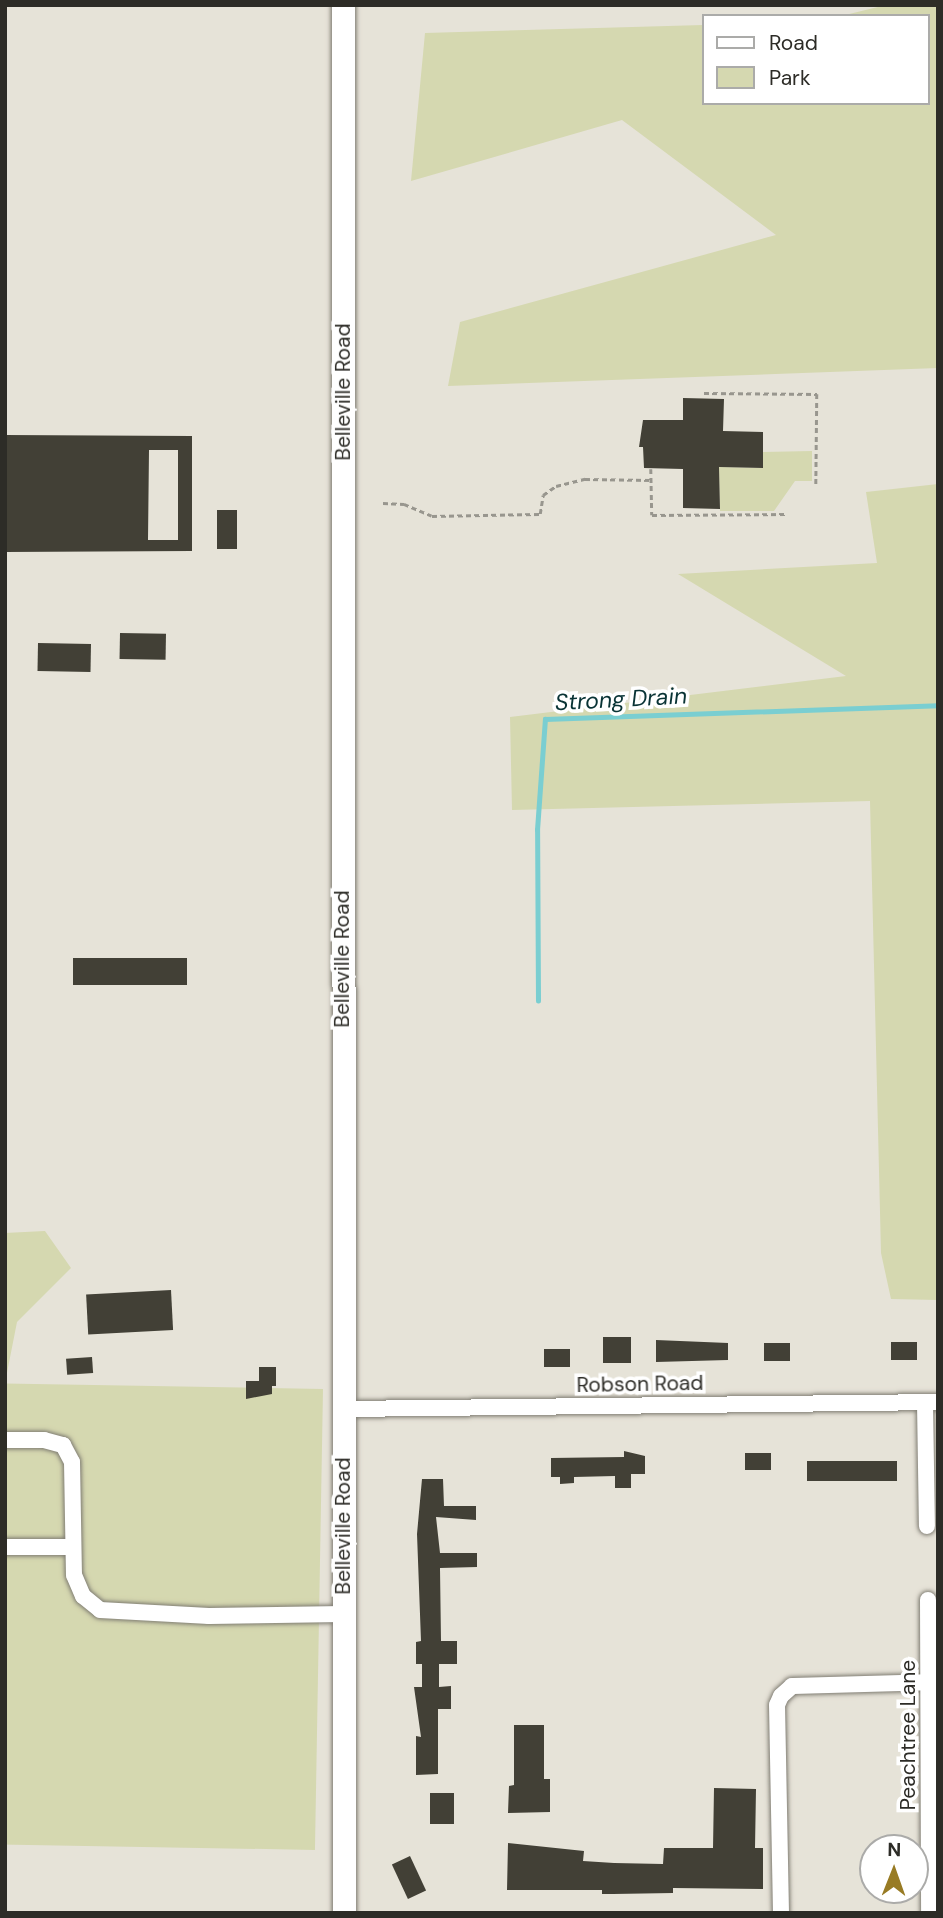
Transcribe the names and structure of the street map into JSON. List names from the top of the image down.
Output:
{
  "streets": {
    "main road": ["Belleville Road"],
    "street": ["Robson Road", "Peachtree Lane"]
  },
  "crossings": [
    ["Belleville Road", "Robson Road"]
  ],
  "water": ["Strong Drain"],
  "legend": ["Road", "Park"],
  "north": "top"
}
